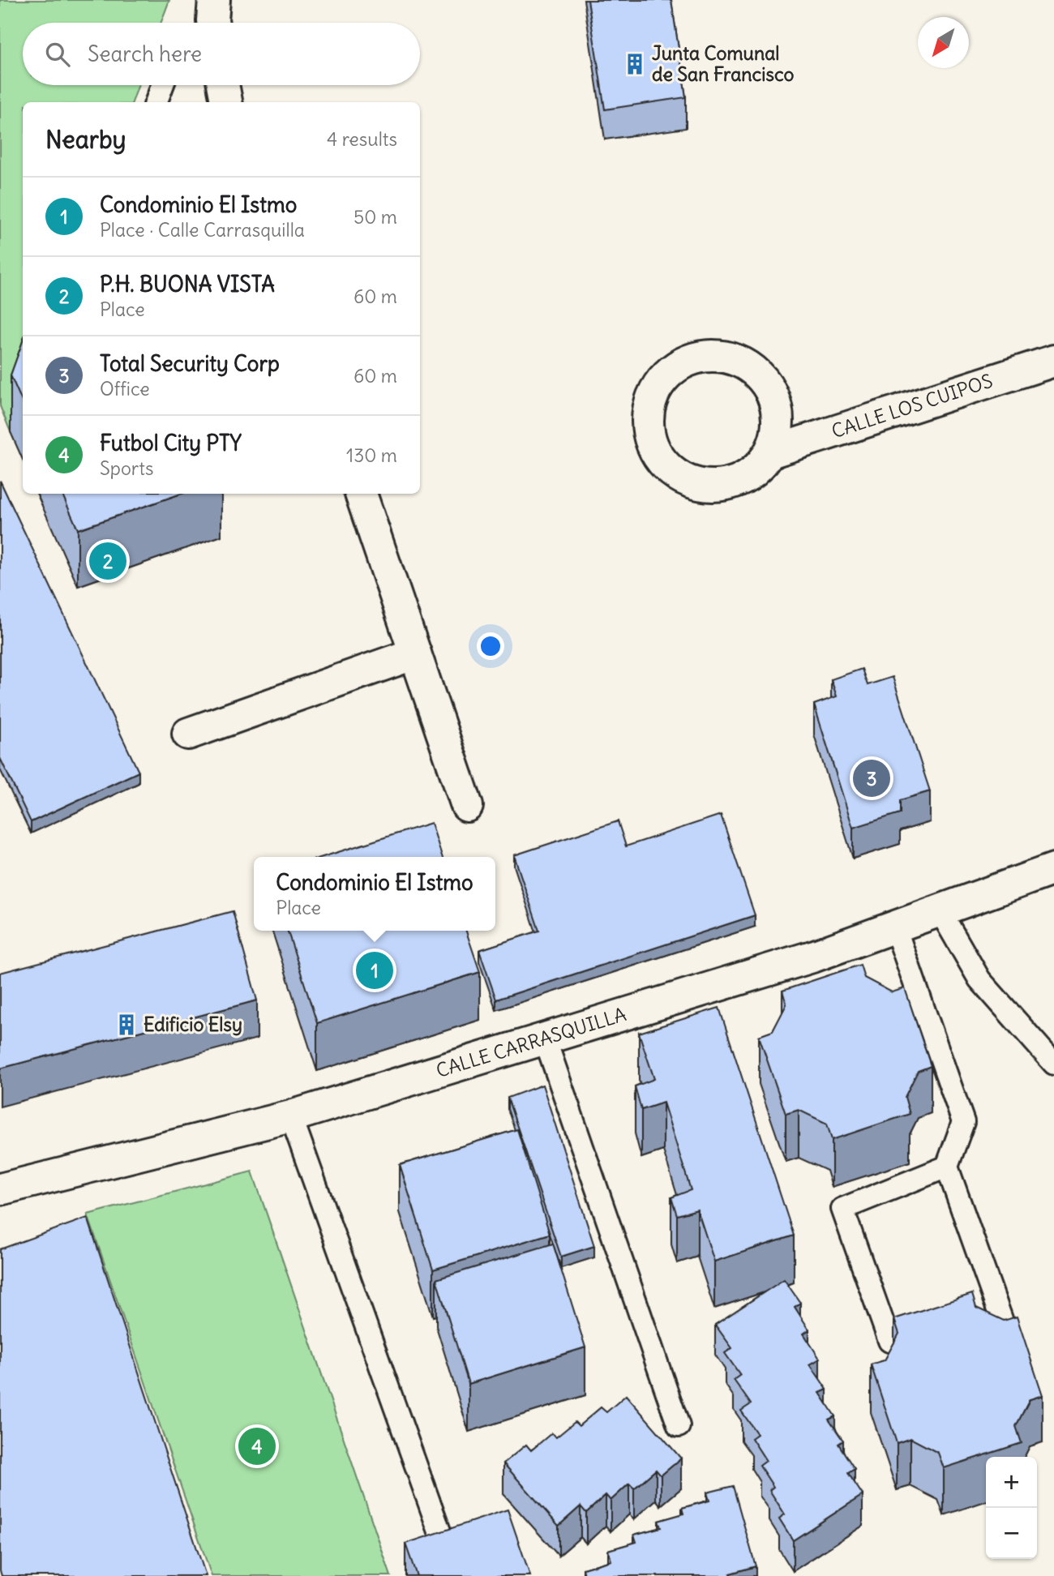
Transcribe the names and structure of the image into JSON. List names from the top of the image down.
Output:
{
  "streets": {
    "street": ["CALLE LOS CUIPOS", "CALLE CARRASQUILLA"]
  },
  "places": {
    "building": ["Junta Comunal de San Francisco", "Edificio Elsy"]
  },
  "north": "bottom left",
  "page": {
    "search": "Search here",
    "heading": ["Nearby", "4 results"],
    "list": [
      {
        "mark": "1",
        "name": "Condominio El Istmo",
        "note": "Place · Calle Carrasquilla",
        "value": "50 m"
      },
      {
        "mark": "2",
        "name": "P.H. BUONA VISTA",
        "note": "Place",
        "value": "60 m"
      },
      {
        "mark": "3",
        "name": "Total Security Corp",
        "note": "Office",
        "value": "60 m"
      },
      {
        "mark": "4",
        "name": "Futbol City PTY",
        "note": "Sports",
        "value": "130 m"
      }
    ],
    "pins": [
      "2",
      "3",
      "1",
      "4"
    ],
    "popup": ["Condominio El Istmo", "Place"],
    "map_buttons": ["+", "−"]
  }
}
